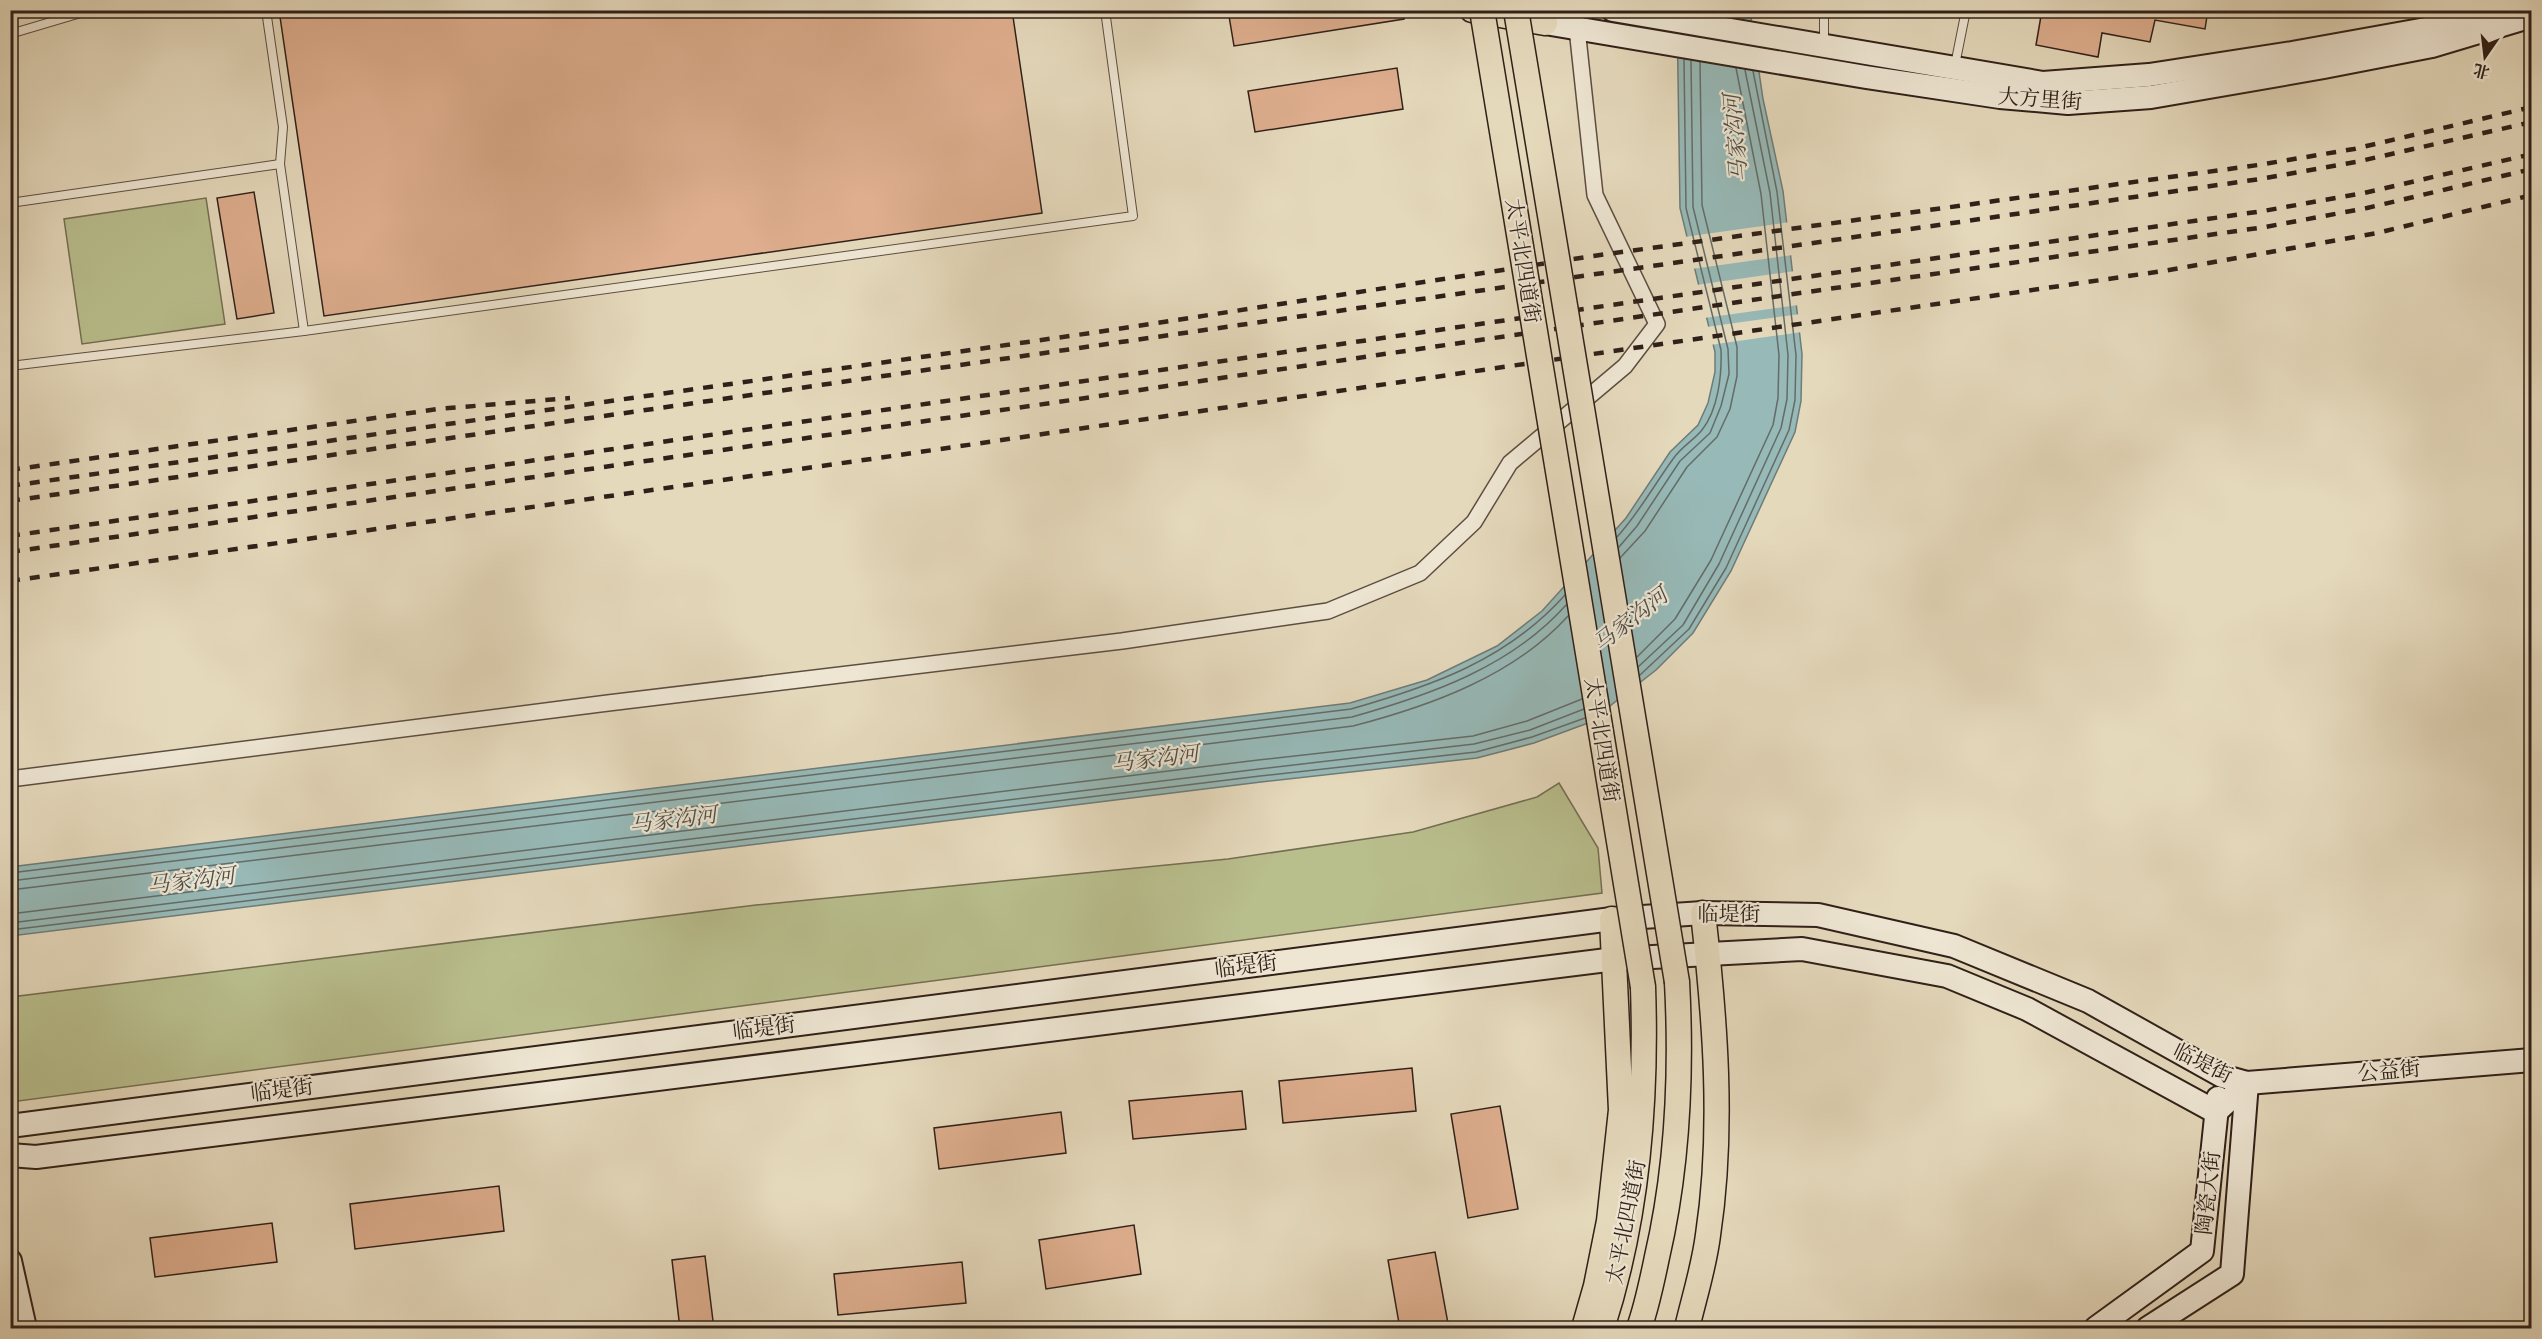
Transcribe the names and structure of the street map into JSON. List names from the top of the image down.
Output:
{
  "streets": {
    "main road": ["太平北四道街"],
    "street": [
      "大方里街",
      "临堤街",
      "公益街",
      "陶瓷大街"
    ]
  },
  "crossings": [
    ["太平北四道街", "临堤街"],
    ["临堤街", "公益街"],
    ["临堤街", "陶瓷大街"],
    ["公益街", "陶瓷大街"]
  ],
  "water": ["马家沟河"],
  "north": "bottom"
}
